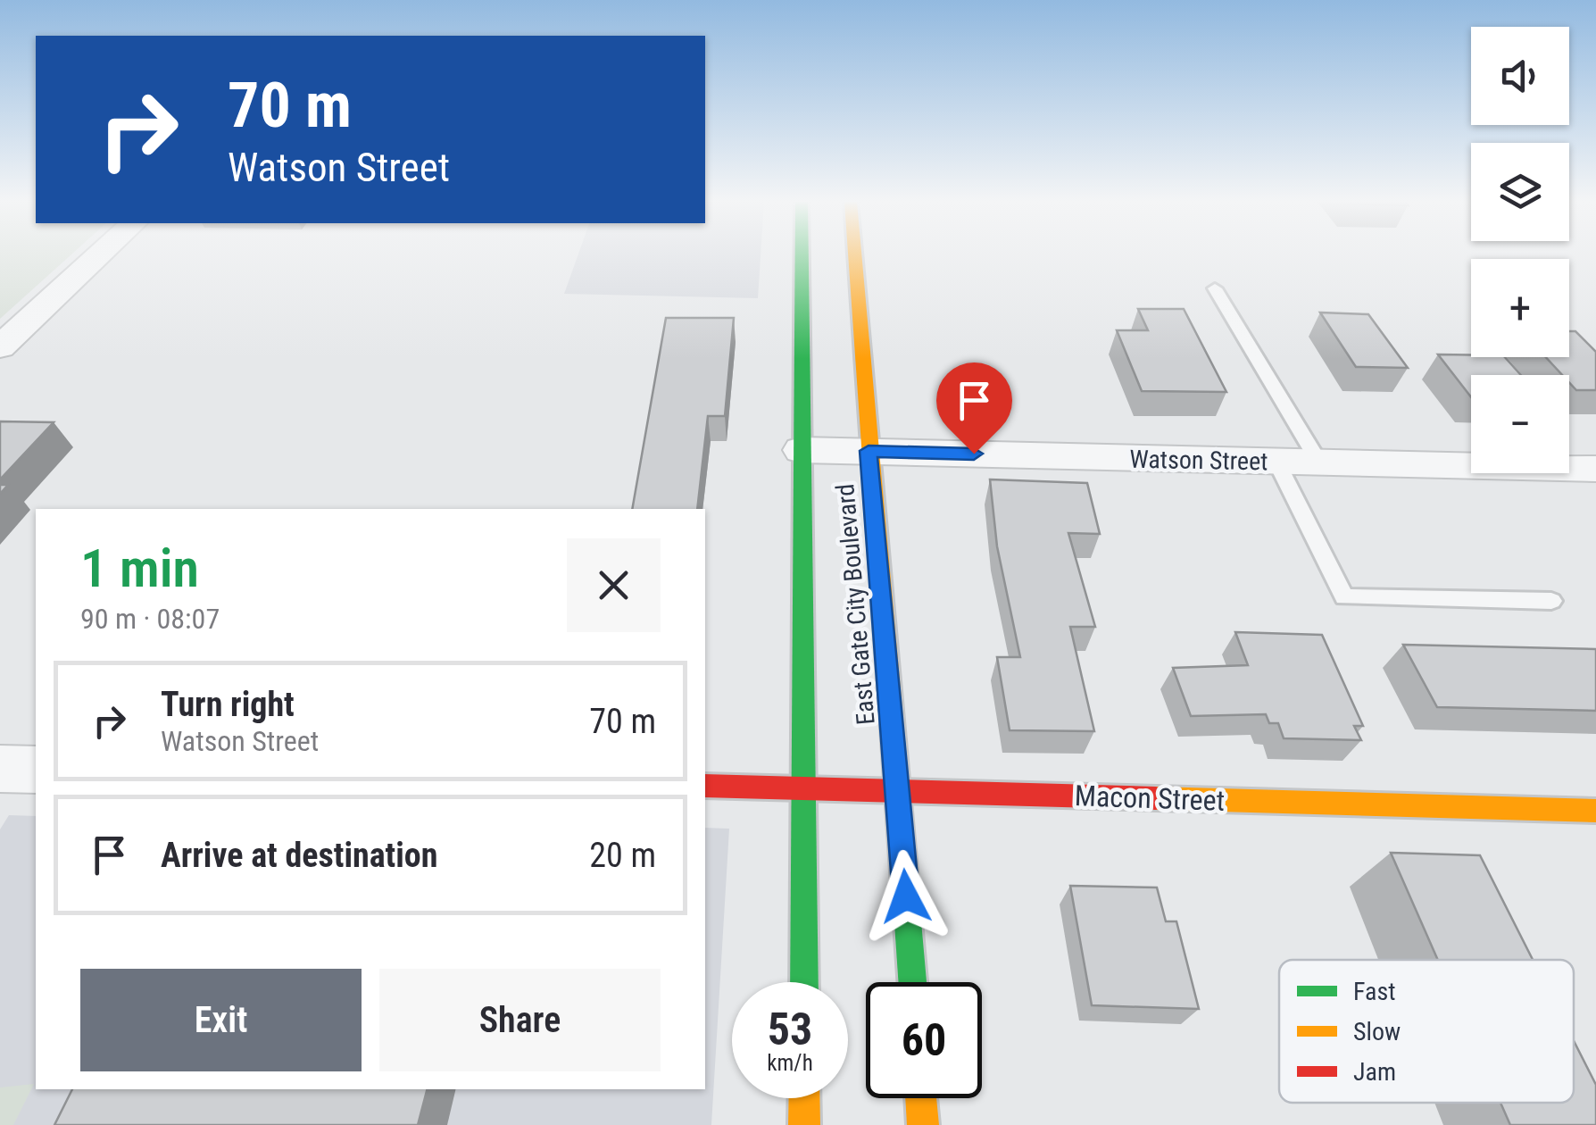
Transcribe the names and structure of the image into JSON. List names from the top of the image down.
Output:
{
  "streets": {
    "main road": ["East Gate City Boulevard", "Macon Street"],
    "street": ["Watson Street"]
  },
  "crossings": [
    ["Watson Street", "East Gate City Boulevard"],
    ["East Gate City Boulevard", "Macon Street"]
  ],
  "legend": ["Fast", "Slow", "Jam"],
  "page": {
    "map_buttons": ["+", "−"],
    "turn": ["70 m", "Watson Street"],
    "heading": ["1 min", "90 m · 08:07"],
    "list": [
      {
        "name": "Turn right",
        "note": "Watson Street",
        "value": "70 m"
      },
      {
        "name": "Arrive at destination",
        "value": "20 m"
      }
    ],
    "buttons": ["Exit", "Share"],
    "speed": "53 km/h",
    "limit": "60"
  }
}
